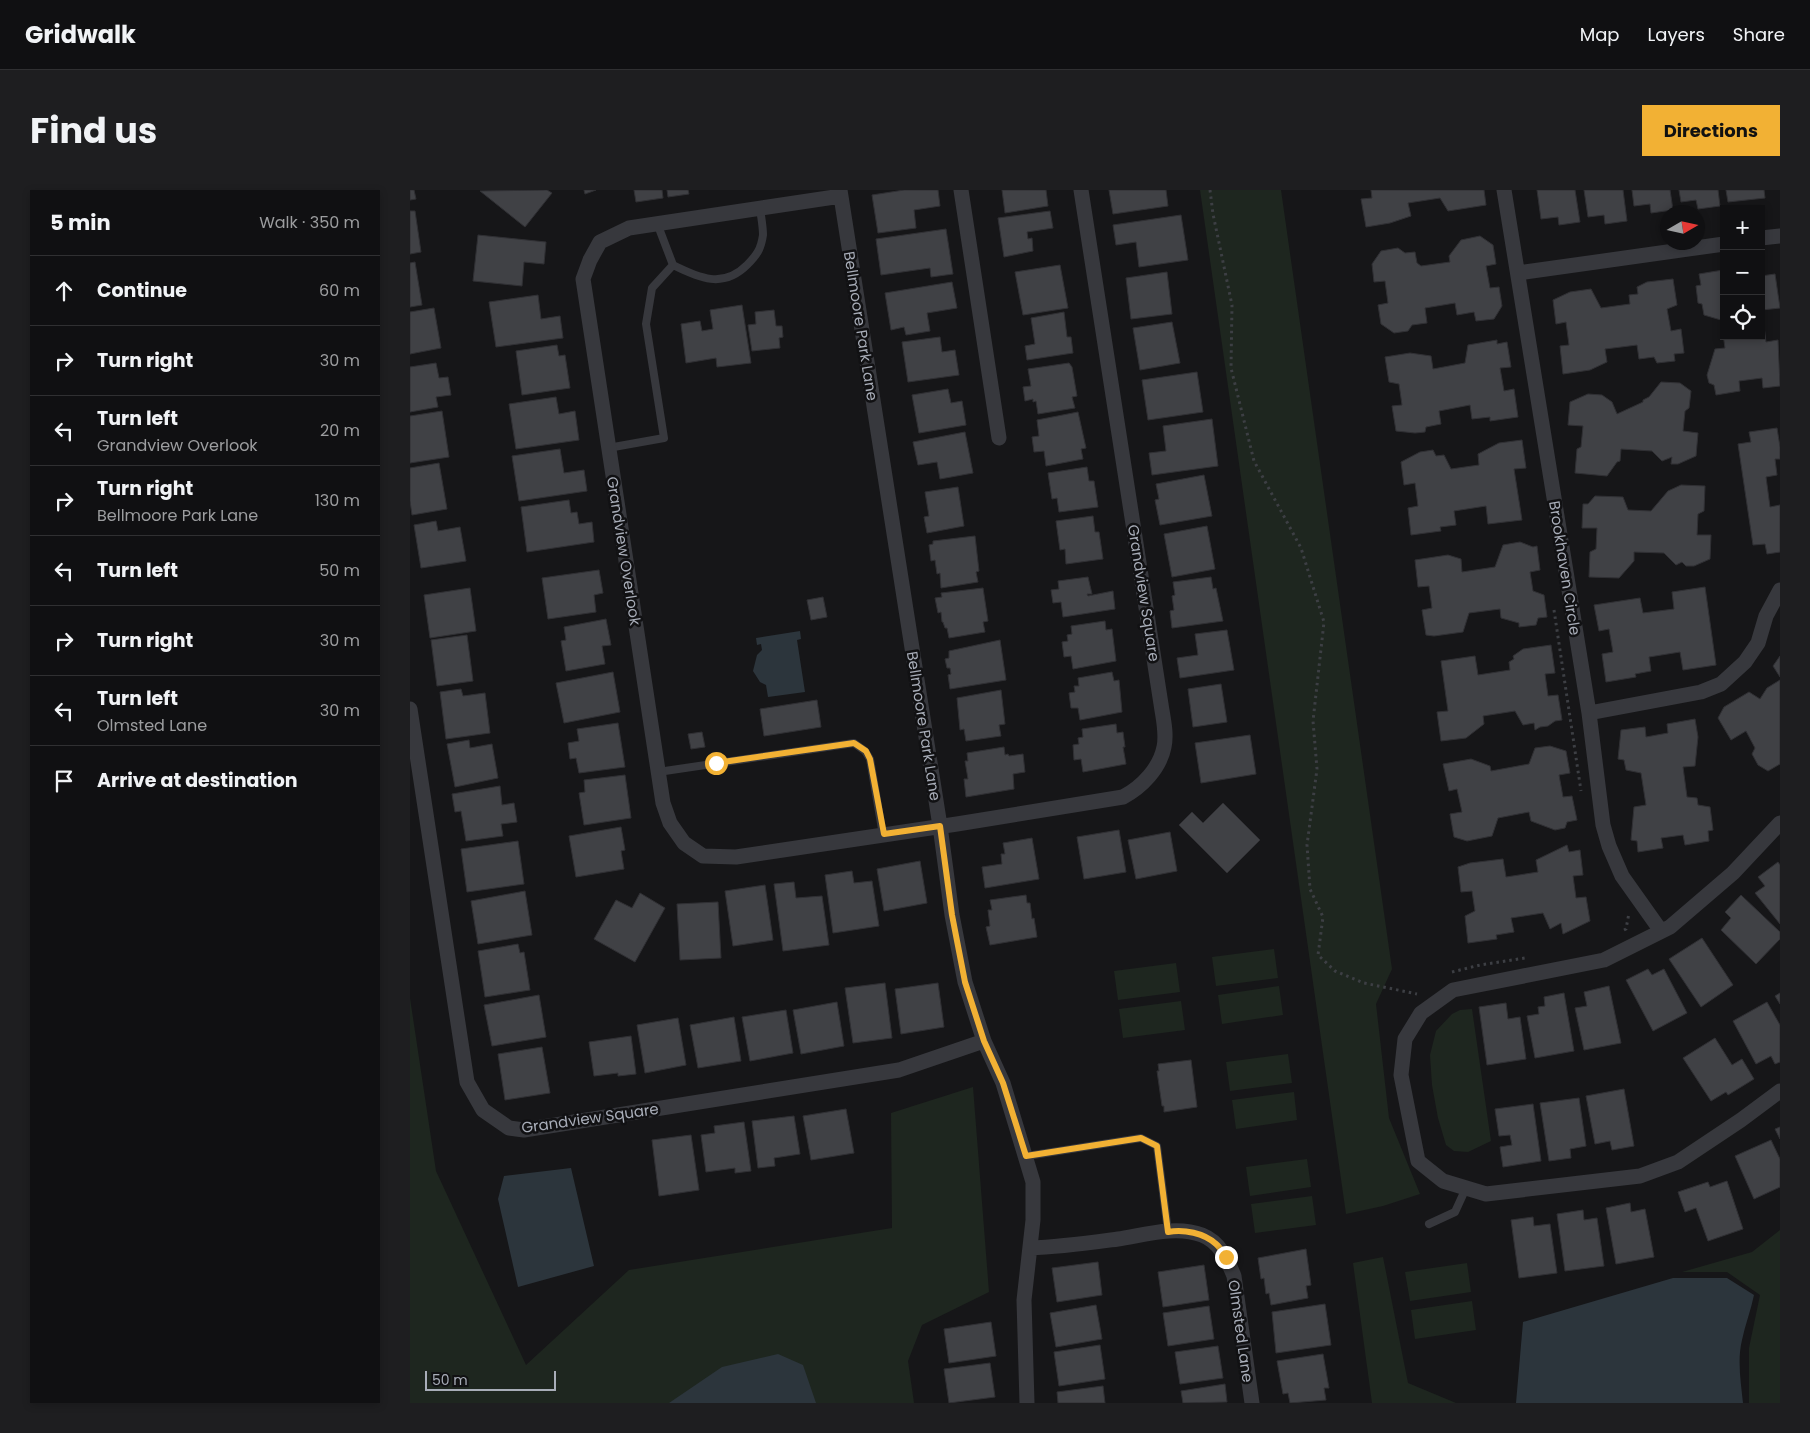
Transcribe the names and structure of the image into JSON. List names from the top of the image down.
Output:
{
  "streets": {
    "street": [
      "Bellmoore Park Lane",
      "Grandview Overlook",
      "Brookhaven Circle",
      "Grandview Square",
      "Olmsted Lane"
    ]
  },
  "crossings": [
    ["Bellmoore Park Lane", "Grandview Overlook"],
    ["Bellmoore Park Lane", "Grandview Square"],
    ["Bellmoore Park Lane", "Olmsted Lane"],
    ["Grandview Overlook", "Grandview Square"]
  ],
  "scale_bar": "50 m",
  "north": "right",
  "page": {
    "header": "Gridwalk",
    "nav": ["Map", "Layers", "Share"],
    "title": "Find us",
    "buttons": "Directions",
    "heading": ["5 min", "Walk · 350 m"],
    "map_buttons": ["+", "−"],
    "list": [
      ["Continue", "60 m"],
      ["Turn right", "30 m"],
      ["Turn left", "Grandview Overlook", "20 m"],
      ["Turn right", "Bellmoore Park Lane", "130 m"],
      ["Turn left", "50 m"],
      ["Turn right", "30 m"],
      ["Turn left", "Olmsted Lane", "30 m"],
      "Arrive at destination"
    ],
    "scale": "50 m"
  }
}
